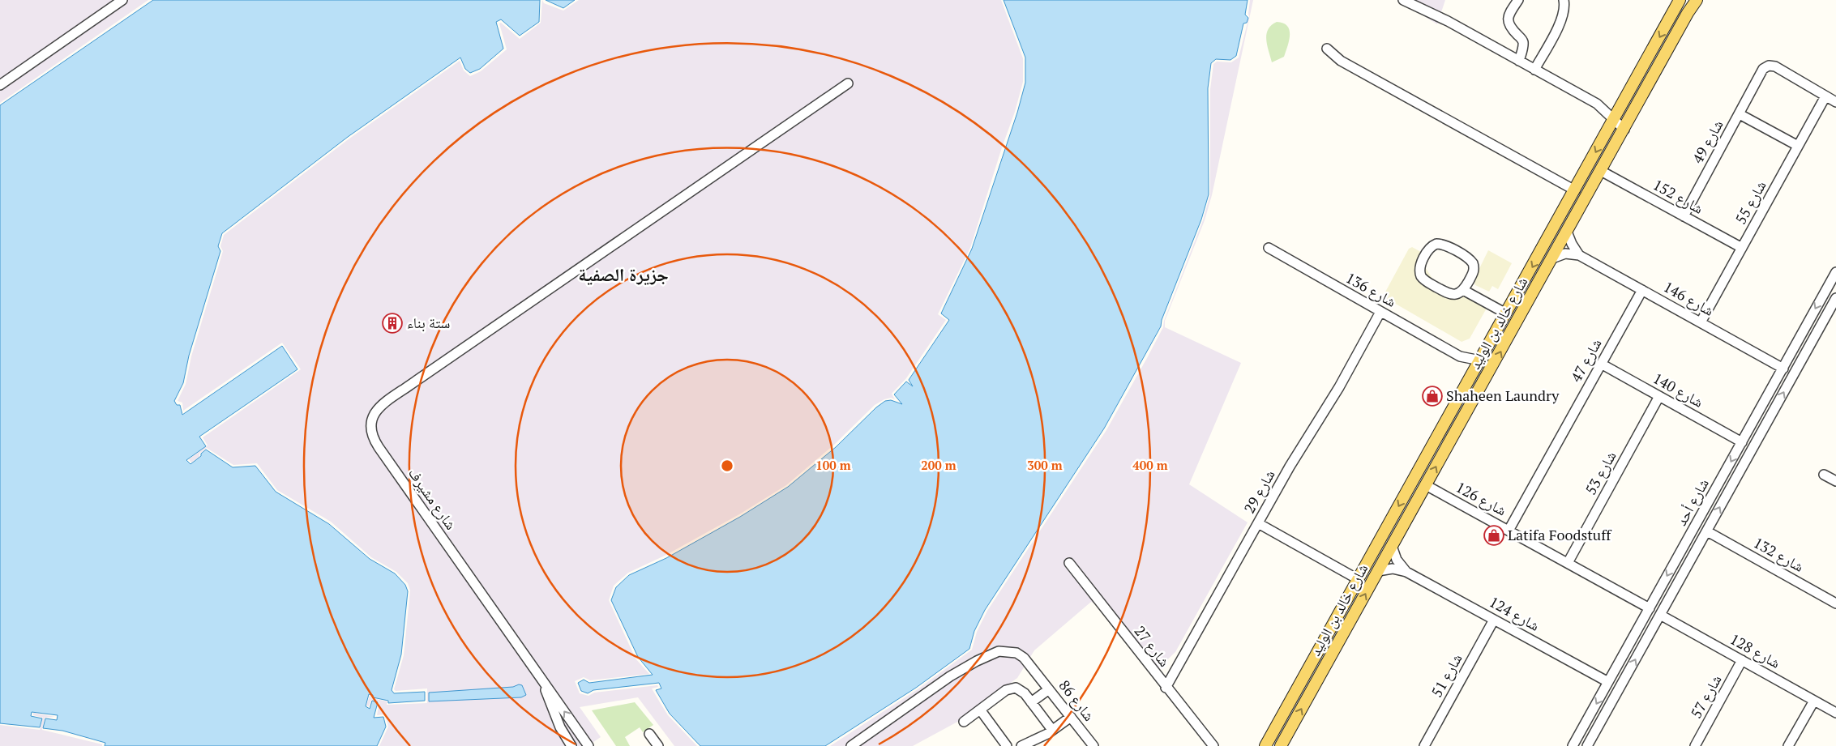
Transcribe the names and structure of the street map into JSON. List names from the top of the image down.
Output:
{
  "streets": {
    "main road": ["شارع خالد بن الوليد"],
    "street": [
      "شارع 49",
      "شارع 152",
      "شارع 55",
      "شارع 136",
      "شارع 146",
      "شارع 47",
      "شارع 140",
      "شارع 53",
      "شارع 29",
      "شارع مشيرف",
      "شارع 126",
      "شارع أحد",
      "شارع 132",
      "شارع 124",
      "شارع 27",
      "شارع 128",
      "شارع 51",
      "شارع 57",
      "شارع 86"
    ]
  },
  "crossings": [
    ["شارع 49", "شارع 152"],
    ["شارع 49", "شارع 55"],
    ["شارع 152", "شارع 55"],
    ["شارع 152", "شارع خالد بن الوليد"],
    ["شارع 55", "شارع 146"],
    ["شارع 136", "شارع خالد بن الوليد"],
    ["شارع 136", "شارع 29"],
    ["شارع 146", "شارع 47"],
    ["شارع 146", "شارع أحد"],
    ["شارع خالد بن الوليد", "شارع 126"],
    ["شارع خالد بن الوليد", "شارع 124"],
    ["شارع 47", "شارع 140"],
    ["شارع 47", "شارع 126"],
    ["شارع 140", "شارع 53"],
    ["شارع 140", "شارع أحد"],
    ["شارع 53", "شارع 126"],
    ["شارع 29", "شارع 27"],
    ["شارع 126", "شارع أحد"],
    ["شارع أحد", "شارع 132"],
    ["شارع أحد", "شارع 124"],
    ["شارع أحد", "شارع 128"],
    ["شارع 124", "شارع 51"],
    ["شارع 128", "شارع 57"]
  ],
  "districts": ["جزيرة الصفية"],
  "places": {
    "building": ["ستة بناء"],
    "shop": ["Shaheen Laundry", "Latifa Foodstuff"]
  },
  "rings": [
    "100 m",
    "200 m",
    "300 m",
    "400 m"
  ]
}
